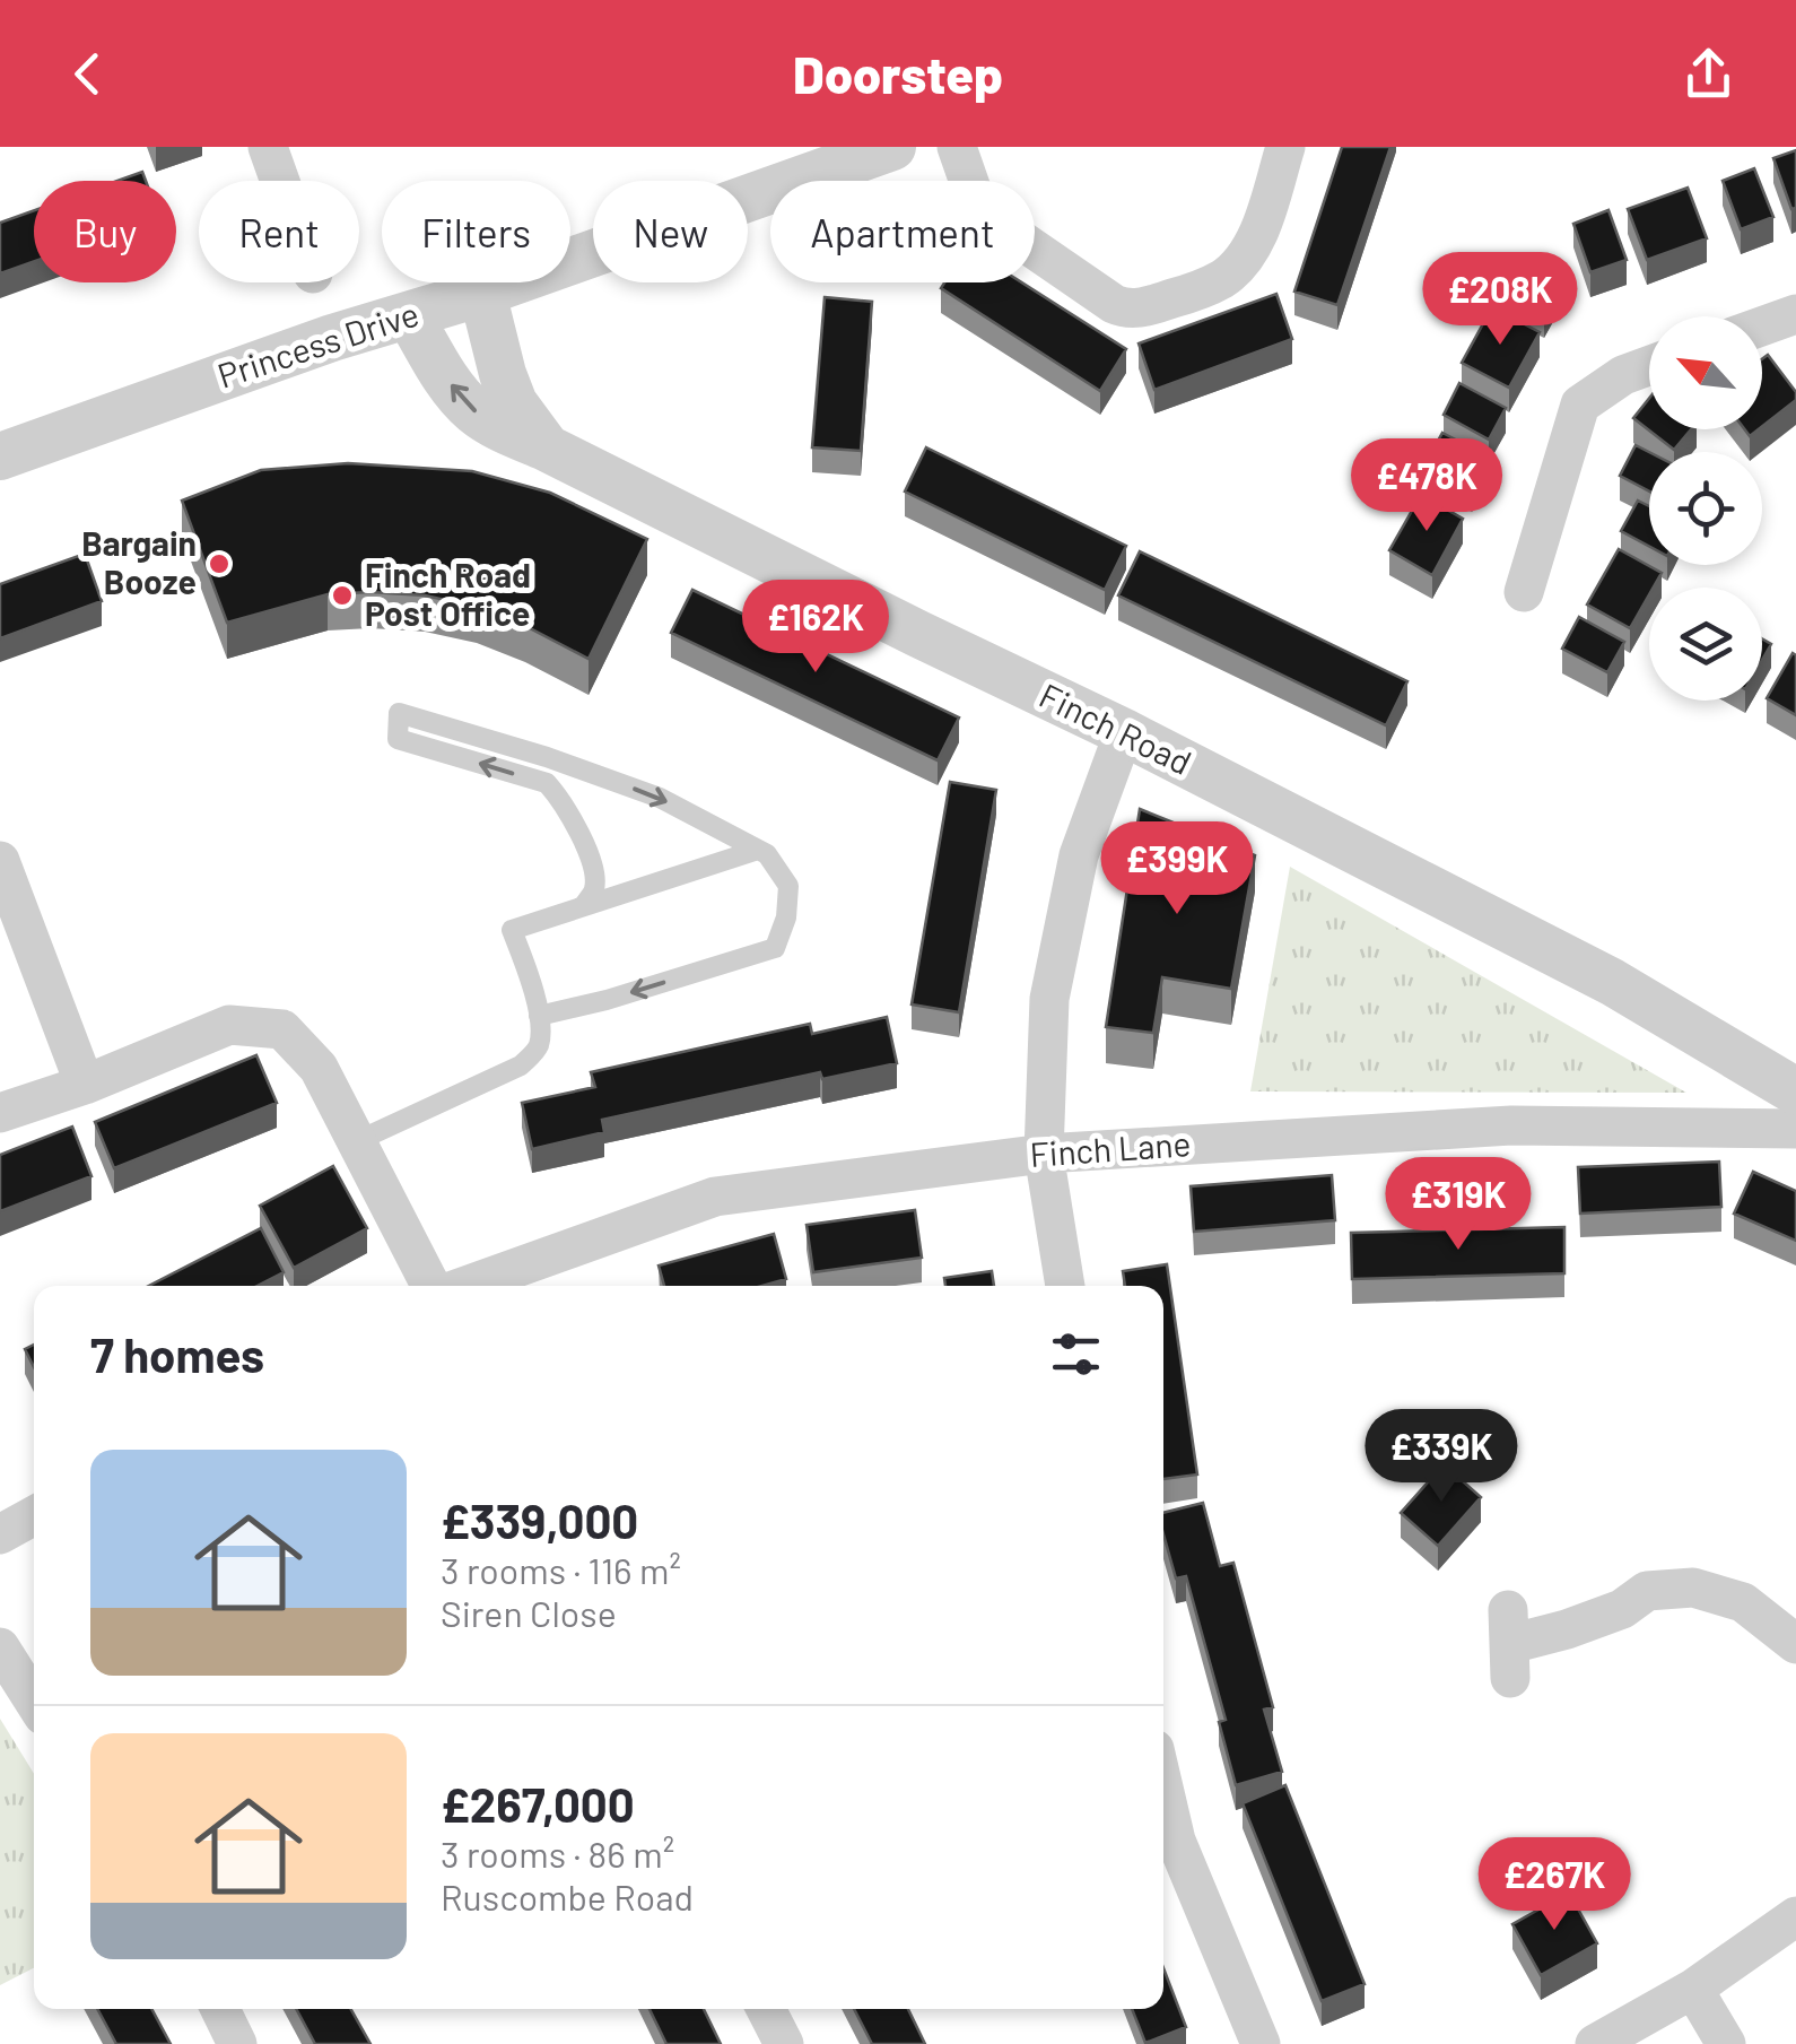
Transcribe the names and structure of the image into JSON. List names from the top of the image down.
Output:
{
  "streets": {
    "street": ["Princess Drive", "Finch Road", "Finch Lane"]
  },
  "crossings": [
    ["Princess Drive", "Finch Road"]
  ],
  "places": ["Bargain Booze", "Finch Road Post Office"],
  "north": "top left",
  "page": {
    "header": "Doorstep",
    "chip": [
      "Buy",
      "Rent",
      "Filters",
      "New",
      "Apartment"
    ],
    "price": [
      "£208K",
      "£478K",
      "£162K",
      "£399K",
      "£319K",
      "£339K",
      "£267K"
    ],
    "heading": "7 homes",
    "list": [
      {
        "name": "£339,000",
        "note": "3 rooms · 116 m² · Siren Close"
      },
      {
        "name": "£267,000",
        "note": "3 rooms · 86 m² · Ruscombe Road"
      }
    ]
  }
}
